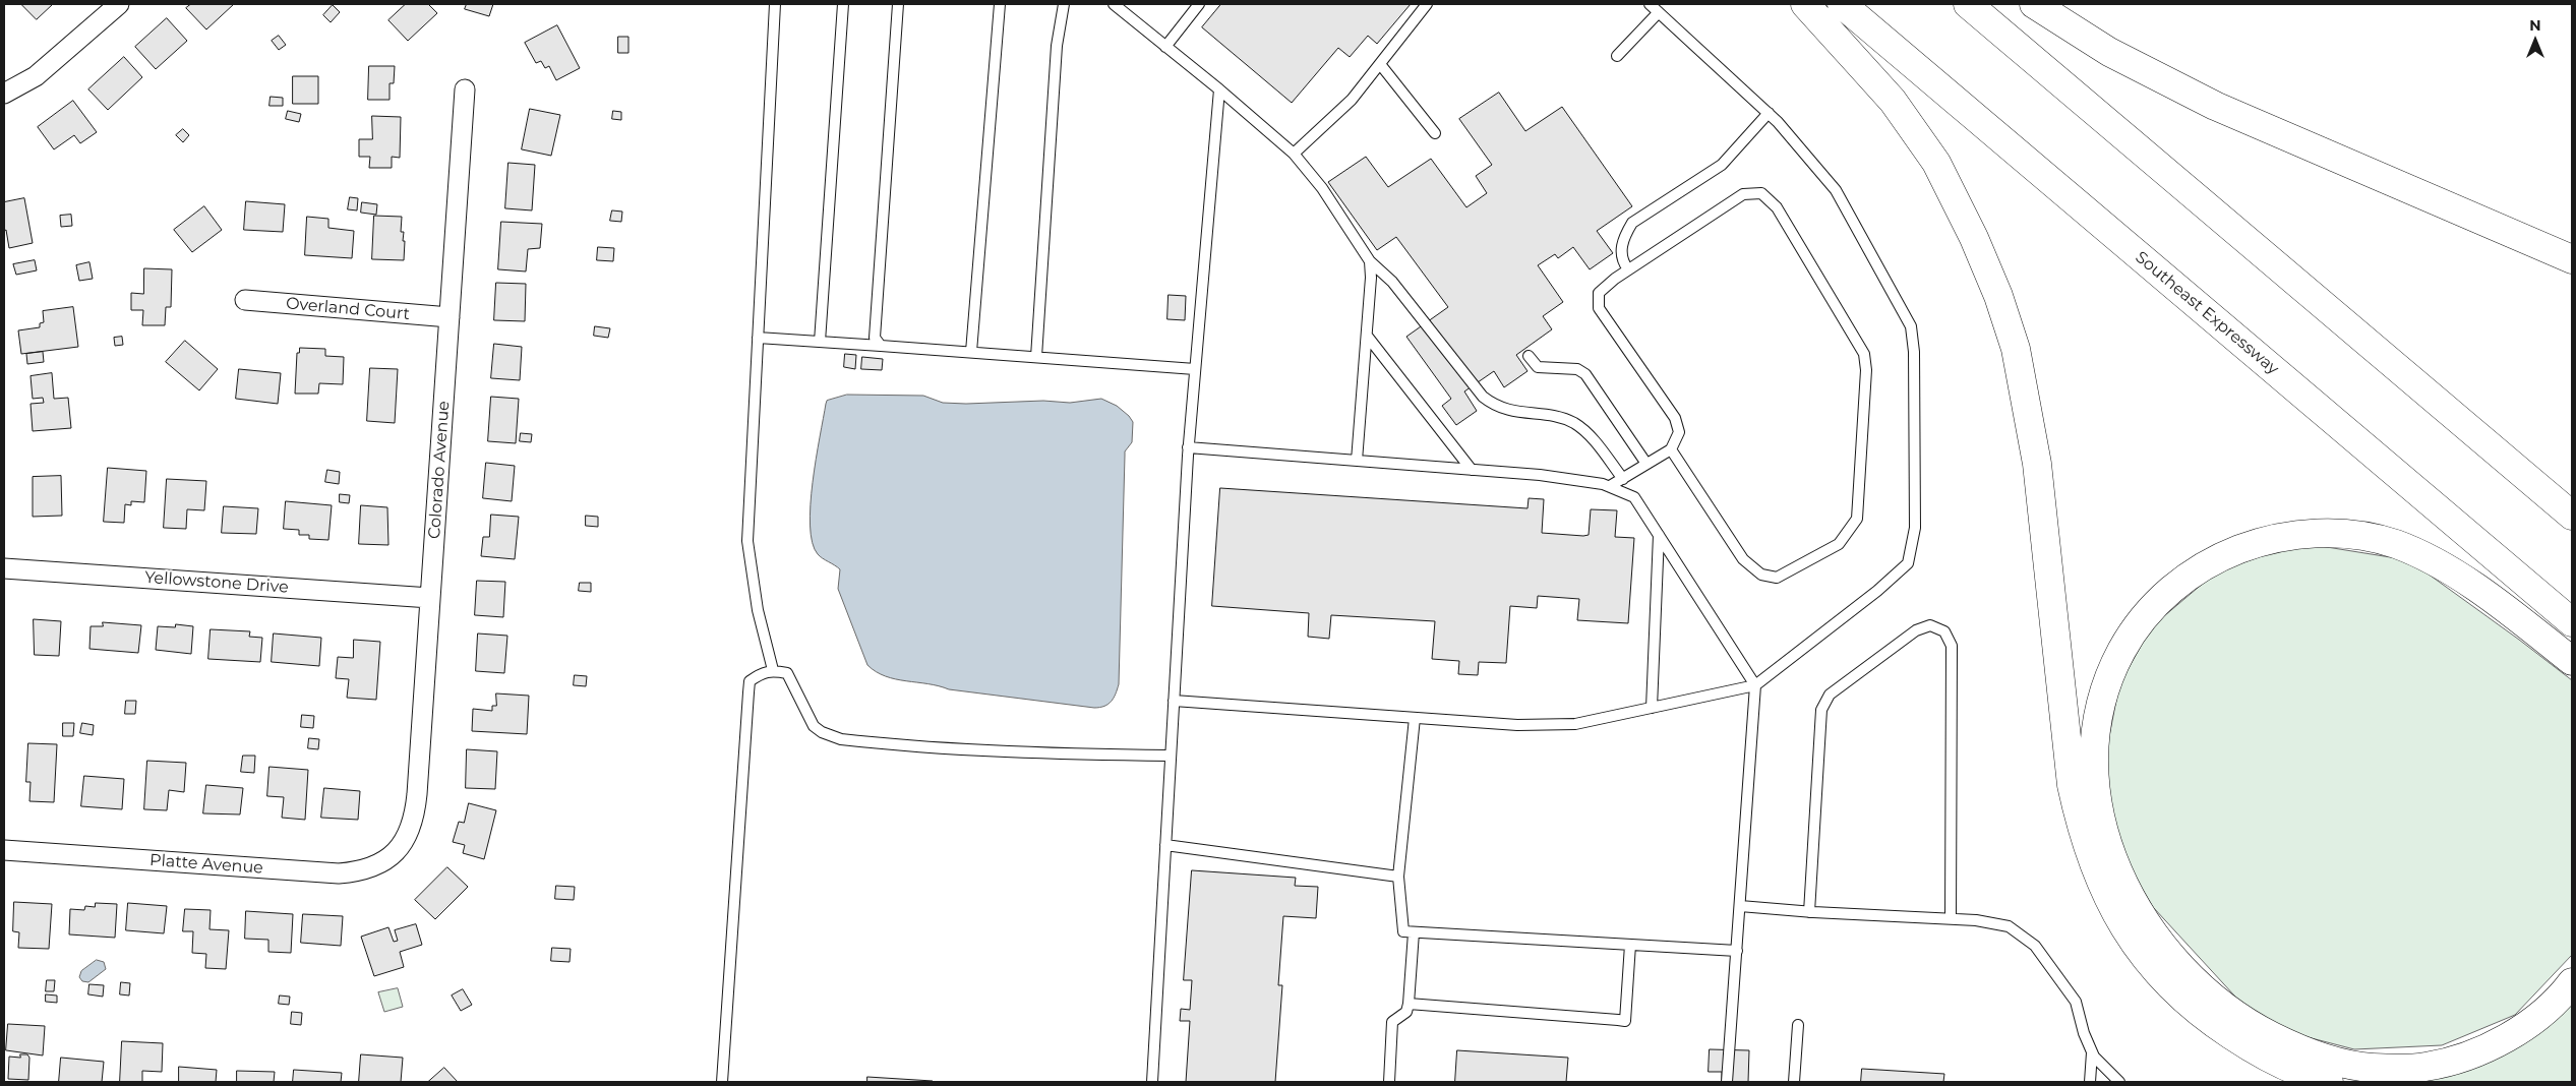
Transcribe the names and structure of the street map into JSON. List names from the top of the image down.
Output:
{
  "streets": {
    "highway": ["Southeast Expressway"],
    "street": [
      "Overland Court",
      "Colorado Avenue",
      "Yellowstone Drive",
      "Platte Avenue"
    ]
  },
  "crossings": [
    ["Overland Court", "Colorado Avenue"],
    ["Colorado Avenue", "Yellowstone Drive"],
    ["Colorado Avenue", "Platte Avenue"]
  ],
  "north": "top"
}
